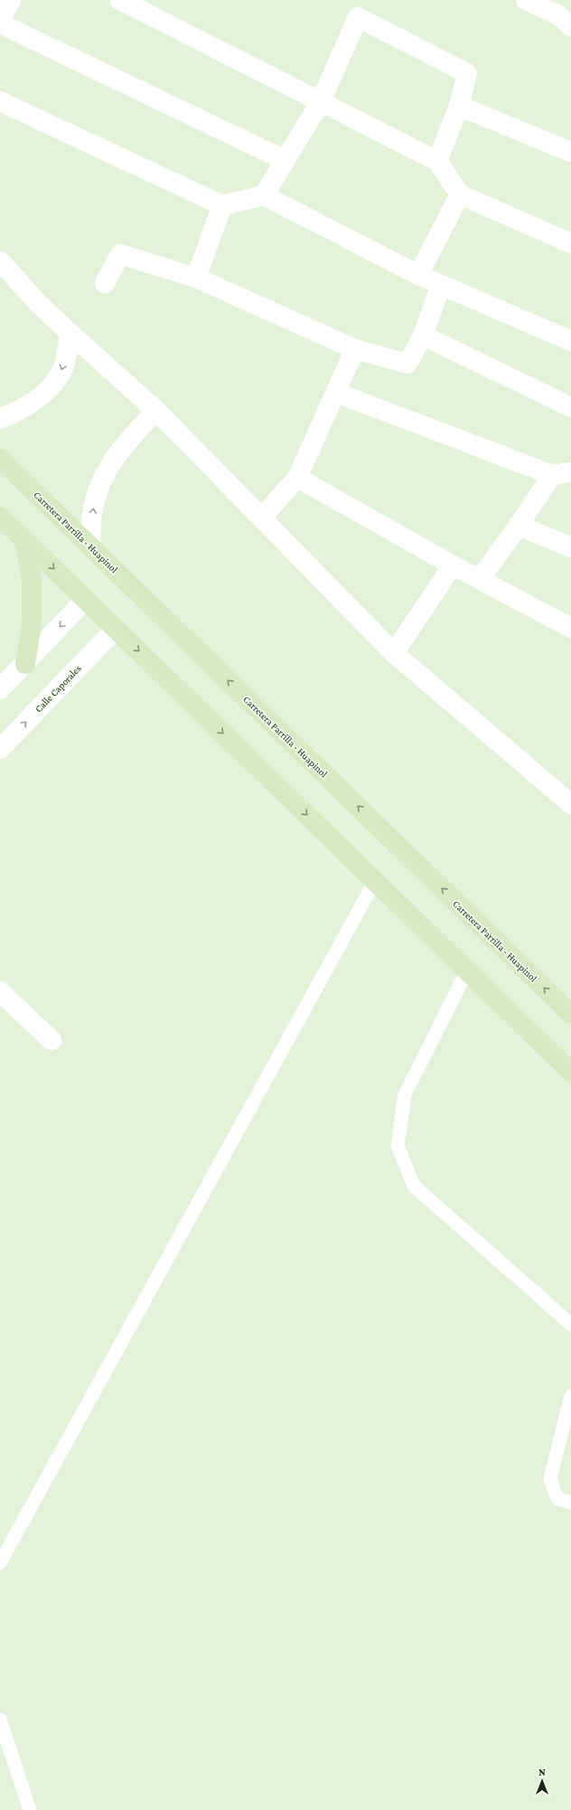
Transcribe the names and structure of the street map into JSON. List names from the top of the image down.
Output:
{
  "streets": {
    "main road": ["Carretera Parrilla - Huapinol"],
    "street": ["Calle Caporales"]
  },
  "north": "top"
}
